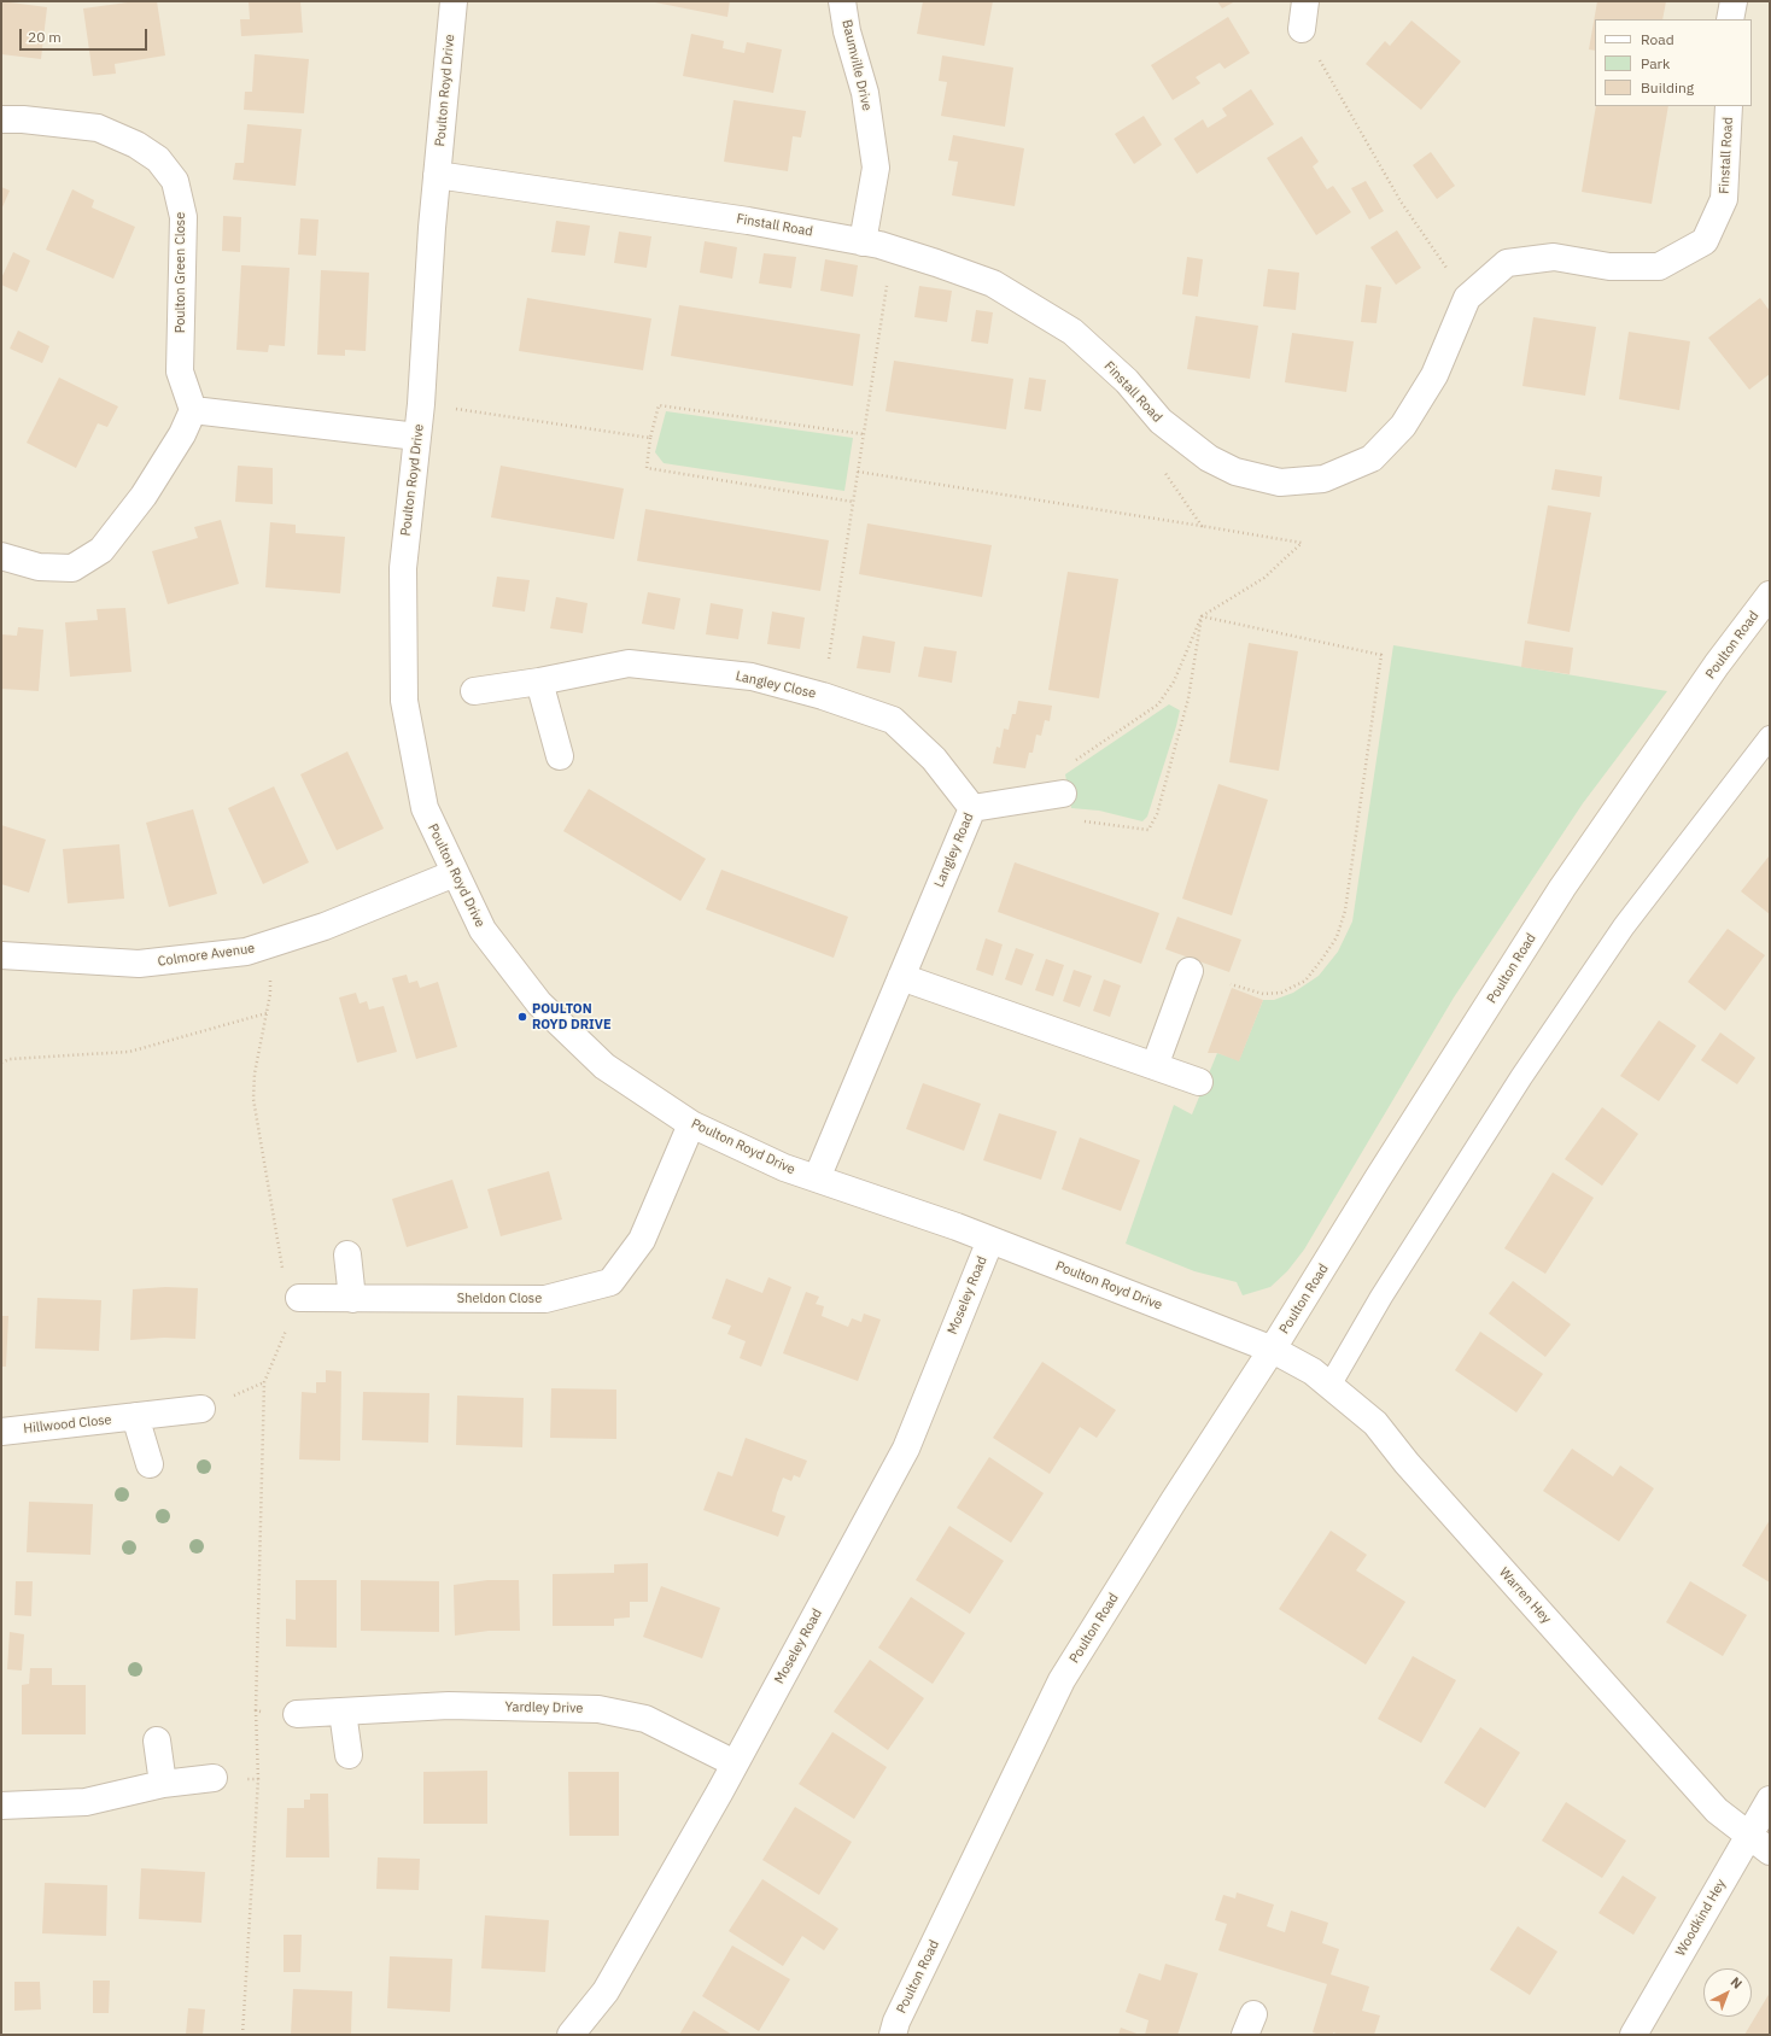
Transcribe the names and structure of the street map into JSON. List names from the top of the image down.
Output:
{
  "streets": {
    "street": [
      "Baumville Drive",
      "Poulton Royd Drive",
      "Finstall Road",
      "Poulton Green Close",
      "Poulton Road",
      "Langley Close",
      "Langley Road",
      "Colmore Avenue",
      "Moseley Road",
      "Sheldon Close",
      "Hillwood Close",
      "Warren Hey",
      "Yardley Drive",
      "Woodkind Hey"
    ]
  },
  "crossings": [
    ["Baumville Drive", "Finstall Road"],
    ["Poulton Royd Drive", "Finstall Road"],
    ["Poulton Royd Drive", "Poulton Road"],
    ["Poulton Royd Drive", "Langley Road"],
    ["Poulton Royd Drive", "Colmore Avenue"],
    ["Poulton Royd Drive", "Moseley Road"],
    ["Poulton Royd Drive", "Sheldon Close"],
    ["Poulton Royd Drive", "Warren Hey"],
    ["Poulton Road", "Warren Hey"],
    ["Langley Close", "Langley Road"],
    ["Moseley Road", "Yardley Drive"],
    ["Warren Hey", "Woodkind Hey"]
  ],
  "places": ["POULTON ROYD DRIVE"],
  "legend": ["Road", "Park", "Building"],
  "scale_bar": "20 m",
  "north": "top right"
}
